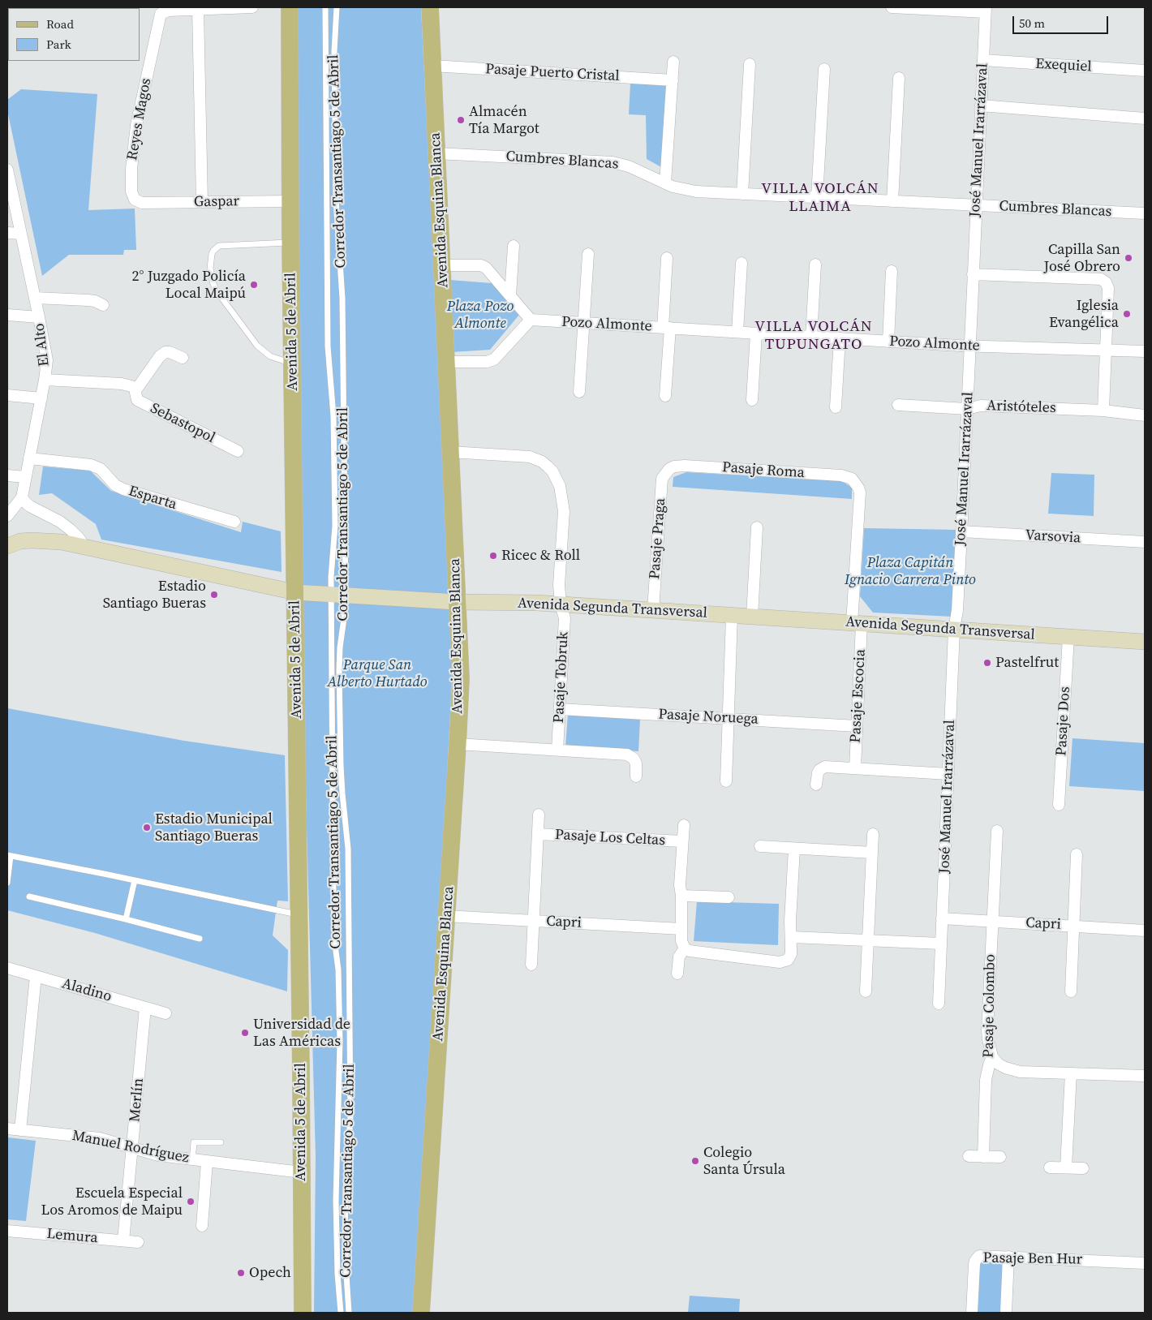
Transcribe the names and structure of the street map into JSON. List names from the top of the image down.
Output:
{
  "streets": {
    "main road": ["Avenida Esquina Blanca", "Avenida 5 de Abril", "Avenida Segunda Transversal"],
    "street": [
      "Exequiel",
      "Pasaje Puerto Cristal",
      "Reyes Magos",
      "José Manuel Irarrázaval",
      "Cumbres Blancas",
      "Gaspar",
      "Pozo Almonte",
      "El Alto",
      "Aristóteles",
      "Sebastopol",
      "Pasaje Roma",
      "Esparta",
      "Varsovia",
      "Pasaje Praga",
      "Pasaje Tobruk",
      "Pasaje Escocia",
      "Pasaje Noruega",
      "Pasaje Dos",
      "Pasaje Los Celtas",
      "Capri",
      "Aladino",
      "Pasaje Colombo",
      "Merlín",
      "Manuel Rodríguez",
      "Lemura",
      "Pasaje Ben Hur"
    ],
    "lane": ["Corredor Transantiago 5 de Abril"]
  },
  "crossings": [
    ["Exequiel", "José Manuel Irarrázaval"],
    ["Pasaje Puerto Cristal", "Avenida Esquina Blanca"],
    ["Reyes Magos", "Gaspar"],
    ["José Manuel Irarrázaval", "Cumbres Blancas"],
    ["José Manuel Irarrázaval", "Pozo Almonte"],
    ["José Manuel Irarrázaval", "Aristóteles"],
    ["José Manuel Irarrázaval", "Varsovia"],
    ["José Manuel Irarrázaval", "Avenida Segunda Transversal"],
    ["José Manuel Irarrázaval", "Capri"],
    ["Cumbres Blancas", "Avenida Esquina Blanca"],
    ["Corredor Transantiago 5 de Abril", "Avenida Segunda Transversal"],
    ["Gaspar", "Avenida 5 de Abril"],
    ["Avenida Esquina Blanca", "Avenida Segunda Transversal"],
    ["Avenida Esquina Blanca", "Pasaje Tobruk"],
    ["Avenida Esquina Blanca", "Capri"],
    ["Avenida 5 de Abril", "Avenida Segunda Transversal"],
    ["Avenida 5 de Abril", "Manuel Rodríguez"],
    ["El Alto", "Sebastopol"],
    ["El Alto", "Esparta"],
    ["Pasaje Roma", "Pasaje Praga"],
    ["Pasaje Roma", "Pasaje Escocia"],
    ["Pasaje Praga", "Avenida Segunda Transversal"],
    ["Avenida Segunda Transversal", "Pasaje Tobruk"],
    ["Avenida Segunda Transversal", "Pasaje Escocia"],
    ["Avenida Segunda Transversal", "Pasaje Dos"],
    ["Pasaje Tobruk", "Pasaje Noruega"],
    ["Pasaje Escocia", "Pasaje Noruega"],
    ["Pasaje Los Celtas", "Capri"],
    ["Capri", "Pasaje Colombo"],
    ["Aladino", "Merlín"],
    ["Merlín", "Manuel Rodríguez"],
    ["Merlín", "Lemura"]
  ],
  "districts": ["VILLA VOLCÁN LLAIMA", "VILLA VOLCÁN TUPUNGATO"],
  "parks": ["Plaza Pozo Almonte", "Plaza Capitán Ignacio Carrera Pinto", "Parque San Alberto Hurtado"],
  "places": [
    "Almacén Tía Margot",
    "Capilla San José Obrero",
    "2° Juzgado Policía Local Maipú",
    "Iglesia Evangélica",
    "Ricec & Roll",
    "Estadio Santiago Bueras",
    "Pastelfrut",
    "Estadio Municipal Santiago Bueras",
    "Universidad de Las Américas",
    "Colegio Santa Úrsula",
    "Escuela Especial Los Aromos de Maipu",
    "Opech"
  ],
  "legend": ["Road", "Park"],
  "scale_bar": "50 m"
}
